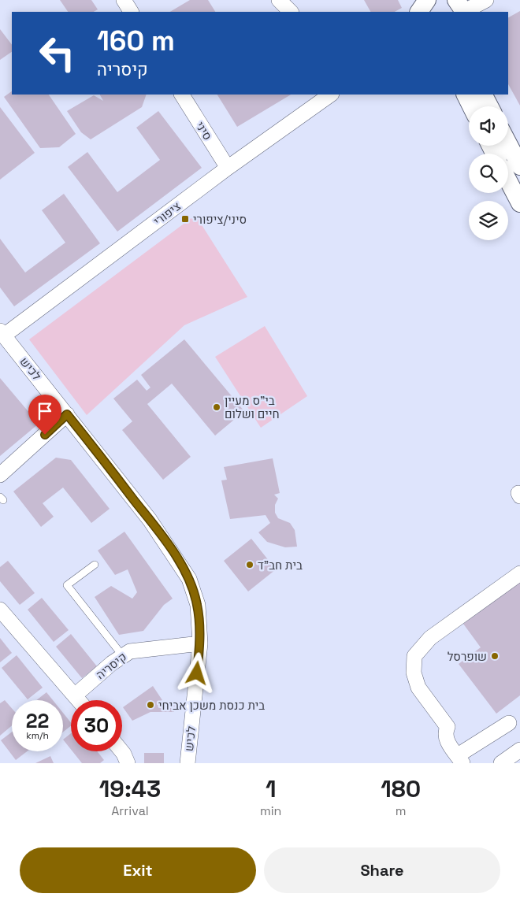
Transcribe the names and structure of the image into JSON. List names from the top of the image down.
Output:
{
  "streets": {
    "street": [
      "סיני",
      "ציפורי",
      "לכיש",
      "קיסריה"
    ]
  },
  "crossings": [
    ["סיני", "ציפורי"],
    ["ציפורי", "לכיש"],
    ["לכיש", "קיסריה"]
  ],
  "places": {
    "transit": ["סיני/ציפורי"],
    "other": [
      "בי\"ס מעיין חיים ושלום",
      "בית חב\"ד",
      "שופרסל",
      "בית כנסת משכן אביחי"
    ]
  },
  "page": {
    "turn": ["160 m", "קיסריה"],
    "speed": "22 km/h",
    "limit": "30",
    "eta": [
      "19:43",
      "Arrival",
      "1",
      "min",
      "180",
      "m"
    ],
    "buttons": ["Exit", "Share"]
  }
}
